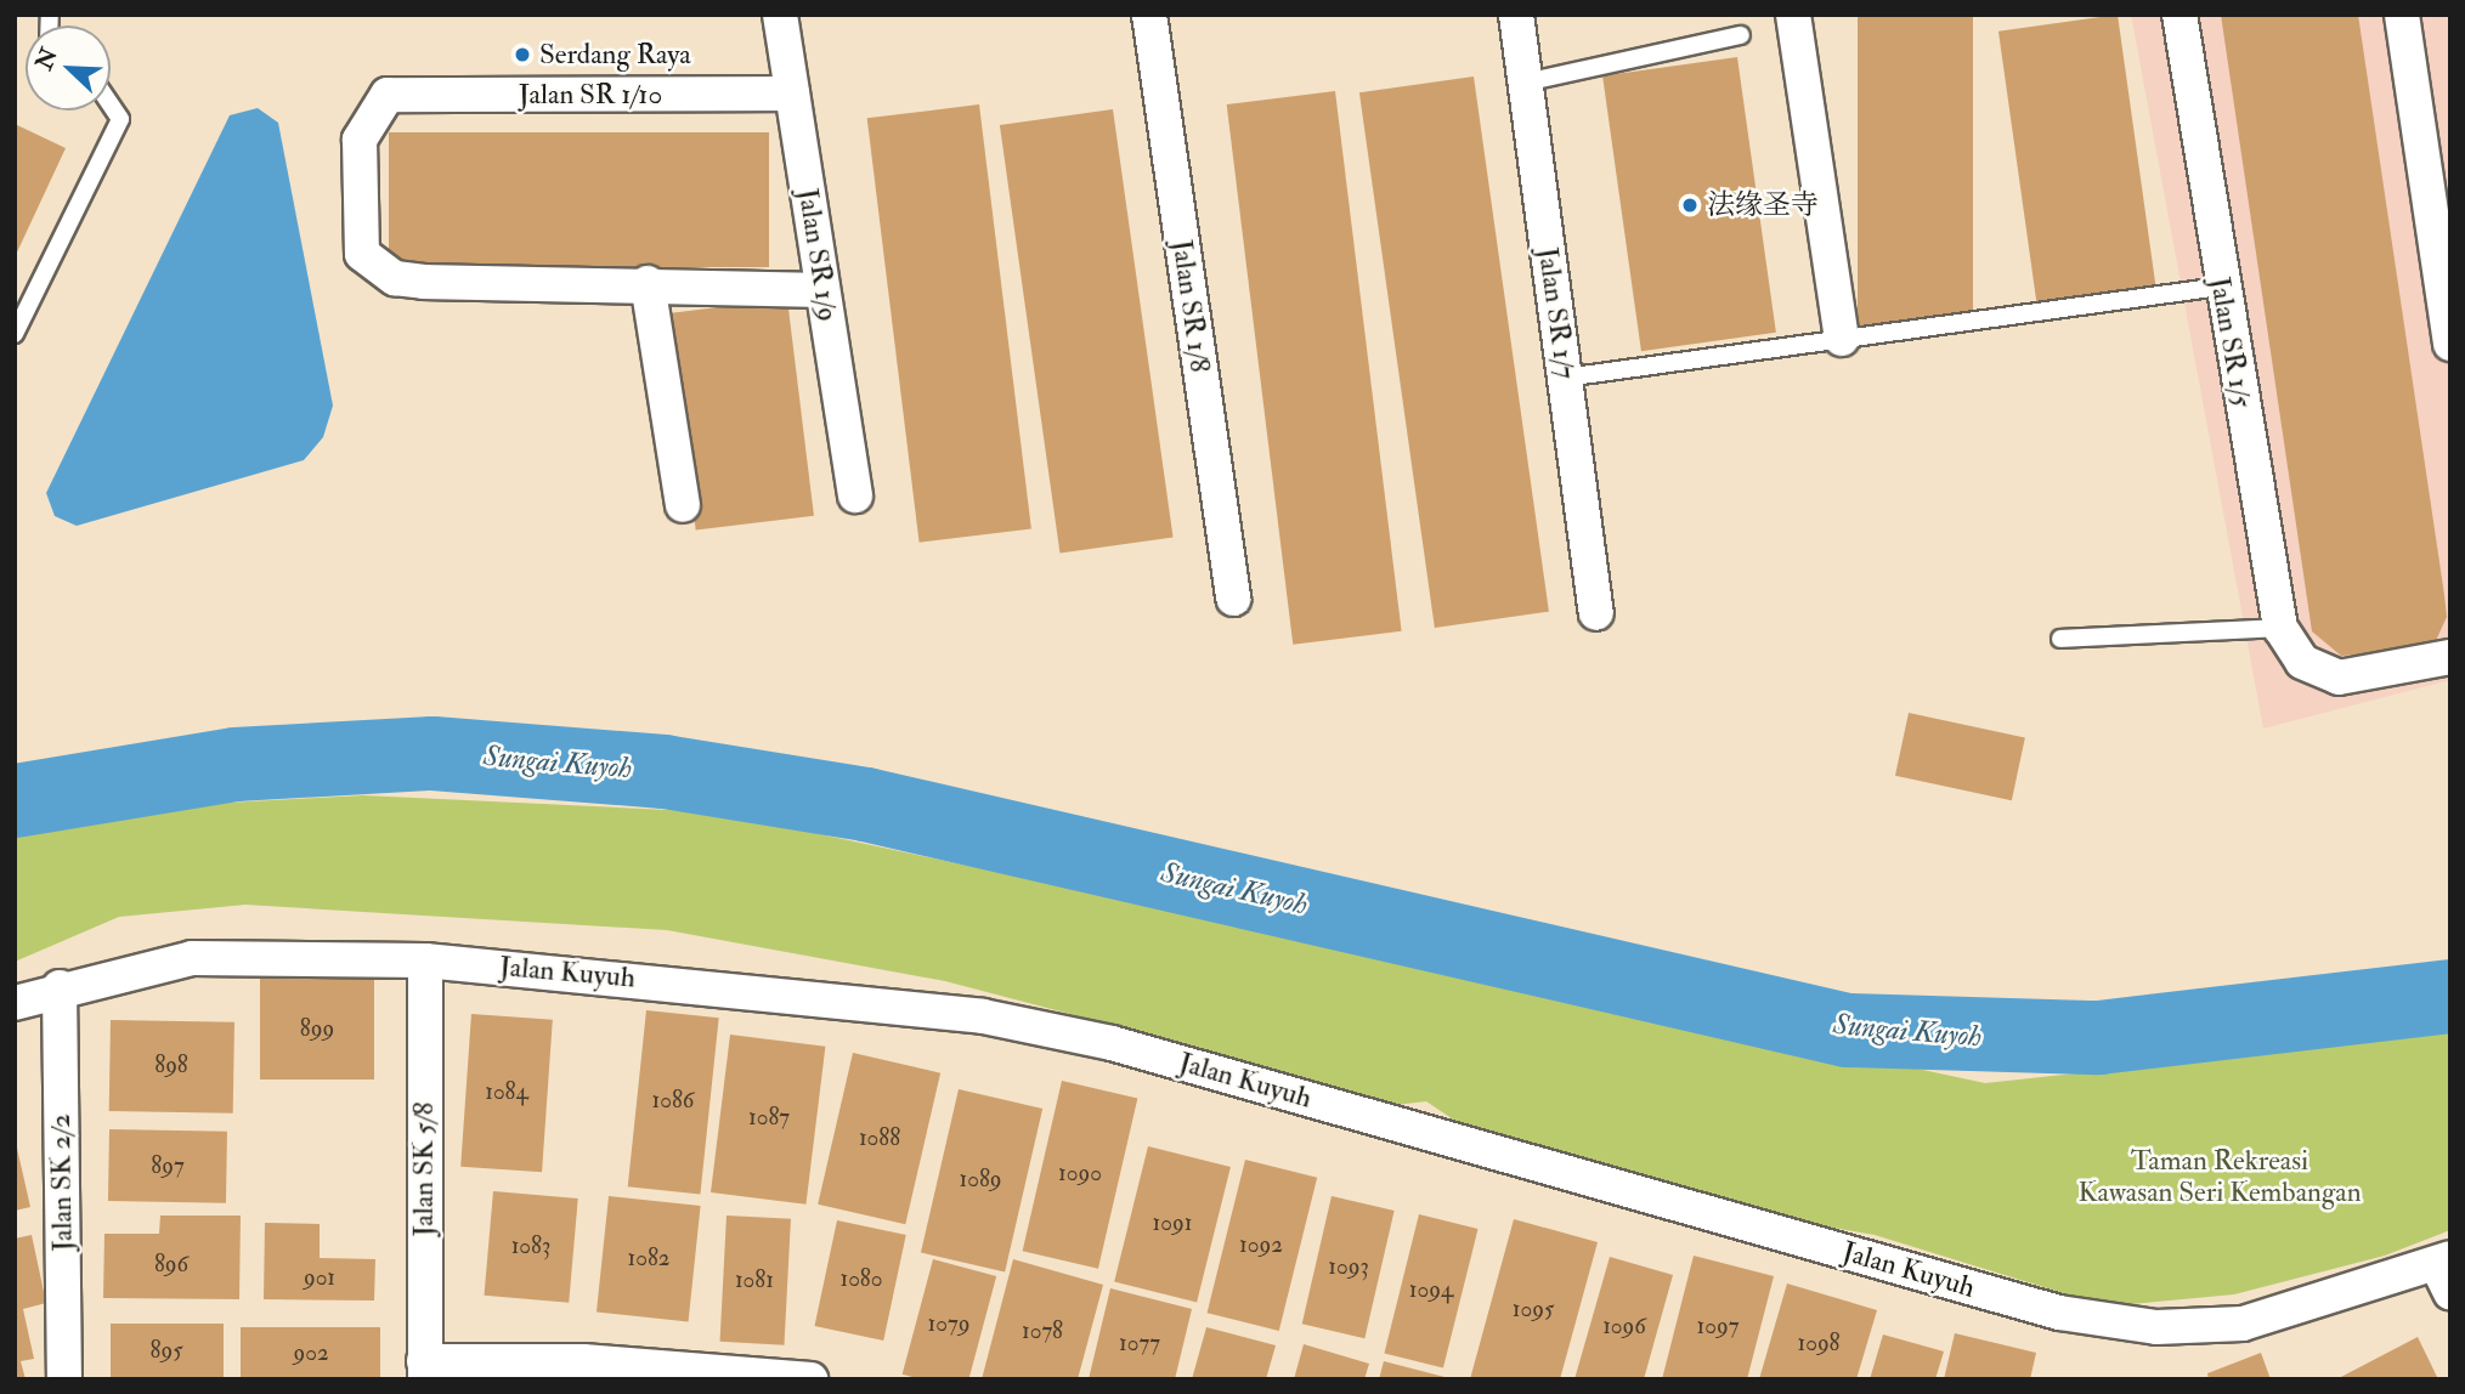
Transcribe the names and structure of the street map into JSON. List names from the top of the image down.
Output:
{
  "streets": {
    "street": [
      "Jalan SR 1/10",
      "Jalan SR 1/9",
      "Jalan SR 1/8",
      "Jalan SR 1/7",
      "Jalan SR 1/5",
      "Jalan Kuyuh",
      "Jalan SK 5/8",
      "Jalan SK 2/2"
    ]
  },
  "crossings": [
    ["Jalan SR 1/10", "Jalan SR 1/9"],
    ["Jalan Kuyuh", "Jalan SK 5/8"],
    ["Jalan Kuyuh", "Jalan SK 2/2"]
  ],
  "water": ["Sungai Kuyoh"],
  "parks": ["Taman Rekreasi Kawasan Seri Kembangan"],
  "places": ["Serdang Raya", "法缘圣寺"],
  "house_numbers": [
    "899",
    "898",
    "1084",
    "1086",
    "1087",
    "1088",
    "897",
    "1090",
    "1089",
    "1091",
    "1092",
    "1083",
    "1082",
    "896",
    "1093",
    "901",
    "1080",
    "1081",
    "1094",
    "1095",
    "1079",
    "1096",
    "1097",
    "1078",
    "1077",
    "1098",
    "895",
    "902"
  ],
  "north": "top left"
}
